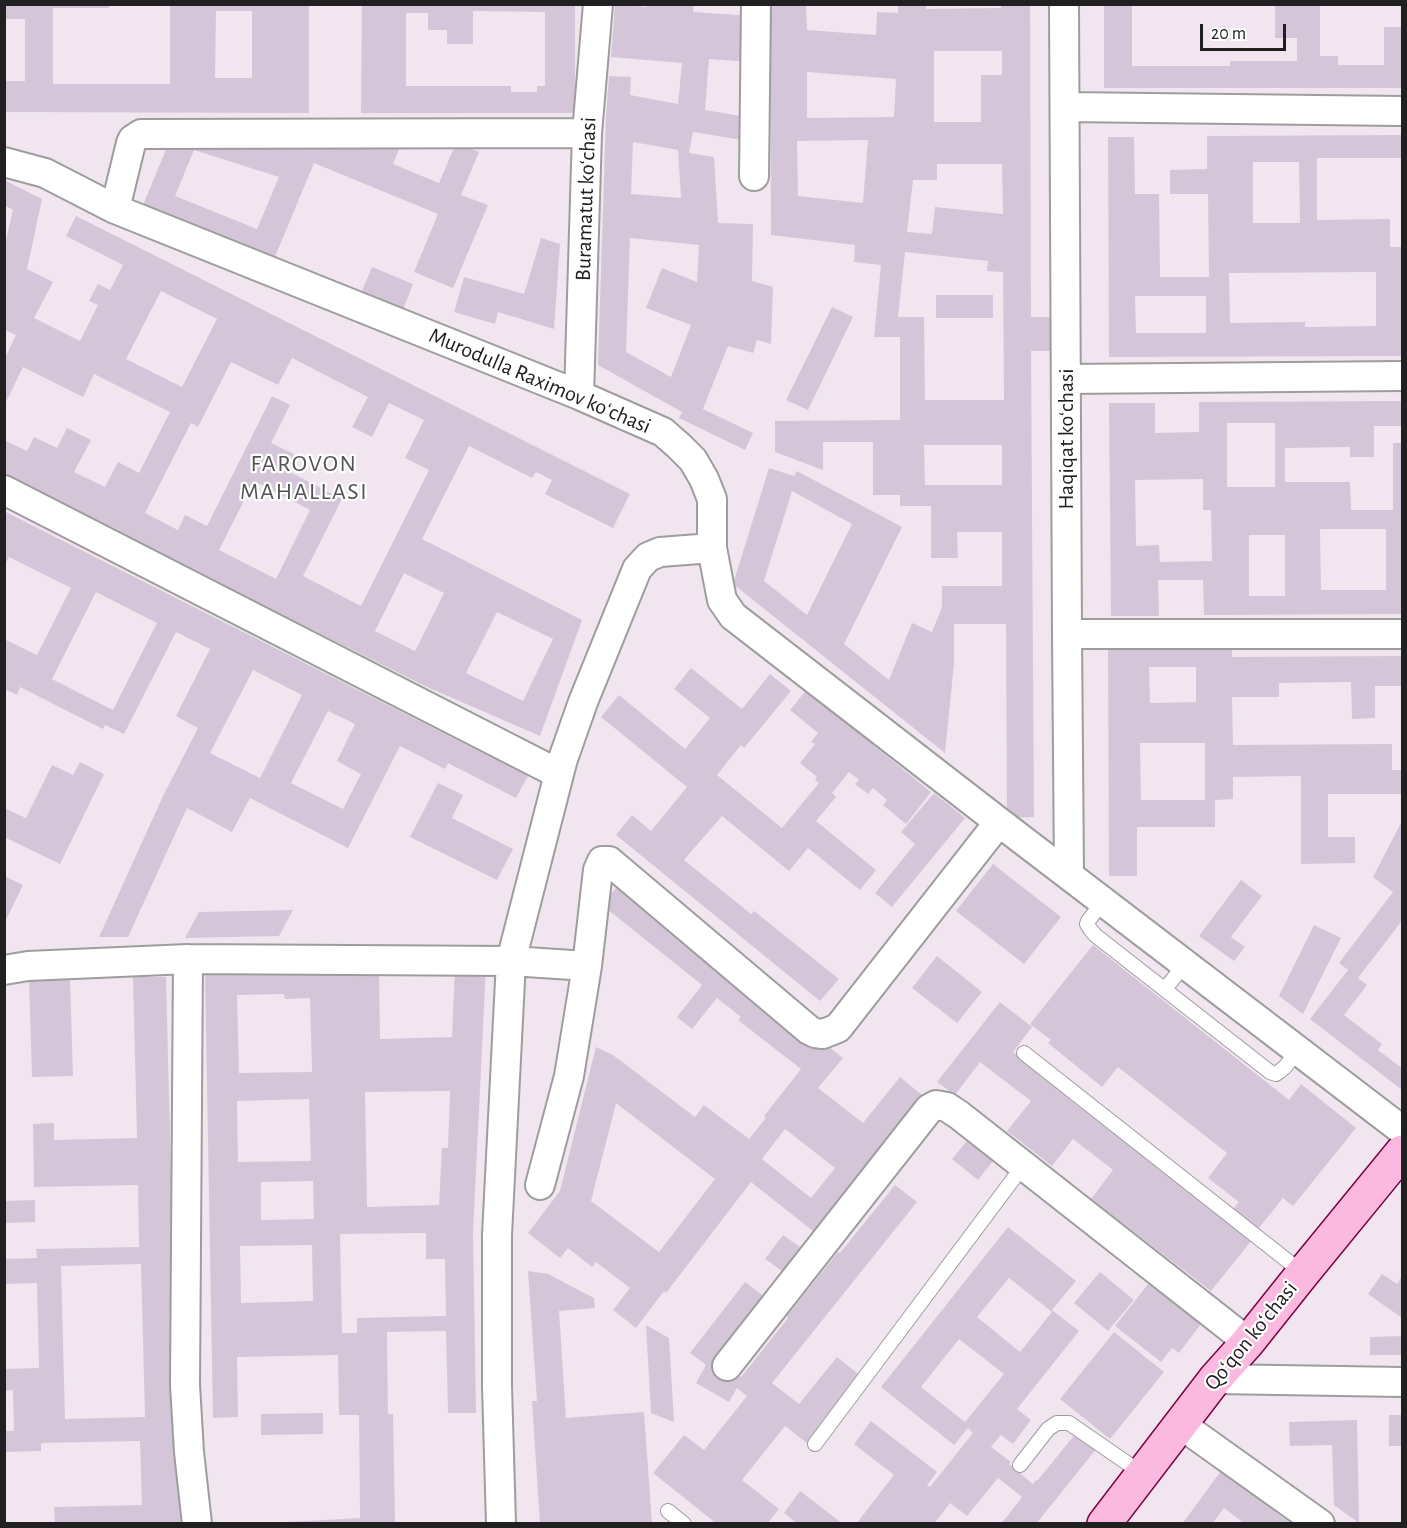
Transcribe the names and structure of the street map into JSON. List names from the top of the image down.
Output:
{
  "streets": {
    "main road": ["Qoʻqon koʻchasi"],
    "street": ["Buramatut koʻchasi", "Murodulla Raximov koʻchasi", "Haqiqat koʻchasi"]
  },
  "crossings": [
    ["Buramatut koʻchasi", "Murodulla Raximov koʻchasi"],
    ["Murodulla Raximov koʻchasi", "Haqiqat koʻchasi"]
  ],
  "districts": ["FAROVON MAHALLASI"],
  "scale_bar": "20 m"
}
